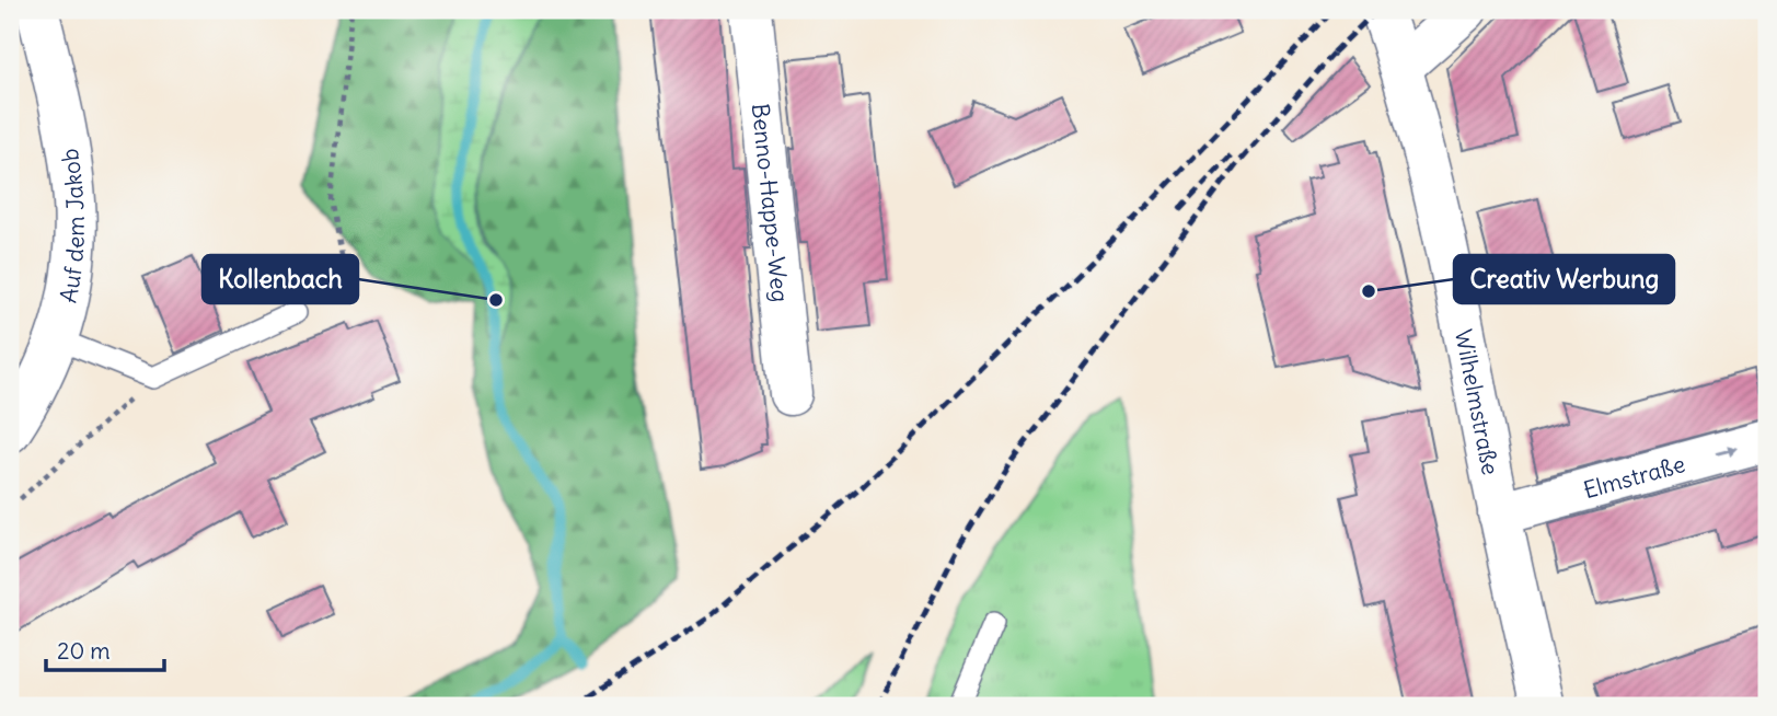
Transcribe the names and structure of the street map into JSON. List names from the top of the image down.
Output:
{
  "streets": {
    "street": [
      "Benno-Happe-Weg",
      "Auf dem Jakob",
      "Wilhelmstraße",
      "Elmstraße"
    ]
  },
  "crossings": [
    ["Wilhelmstraße", "Elmstraße"]
  ],
  "one_way": ["Elmstraße"],
  "places": ["Creativ Werbung", "Kollenbach"],
  "scale_bar": "20 m"
}
